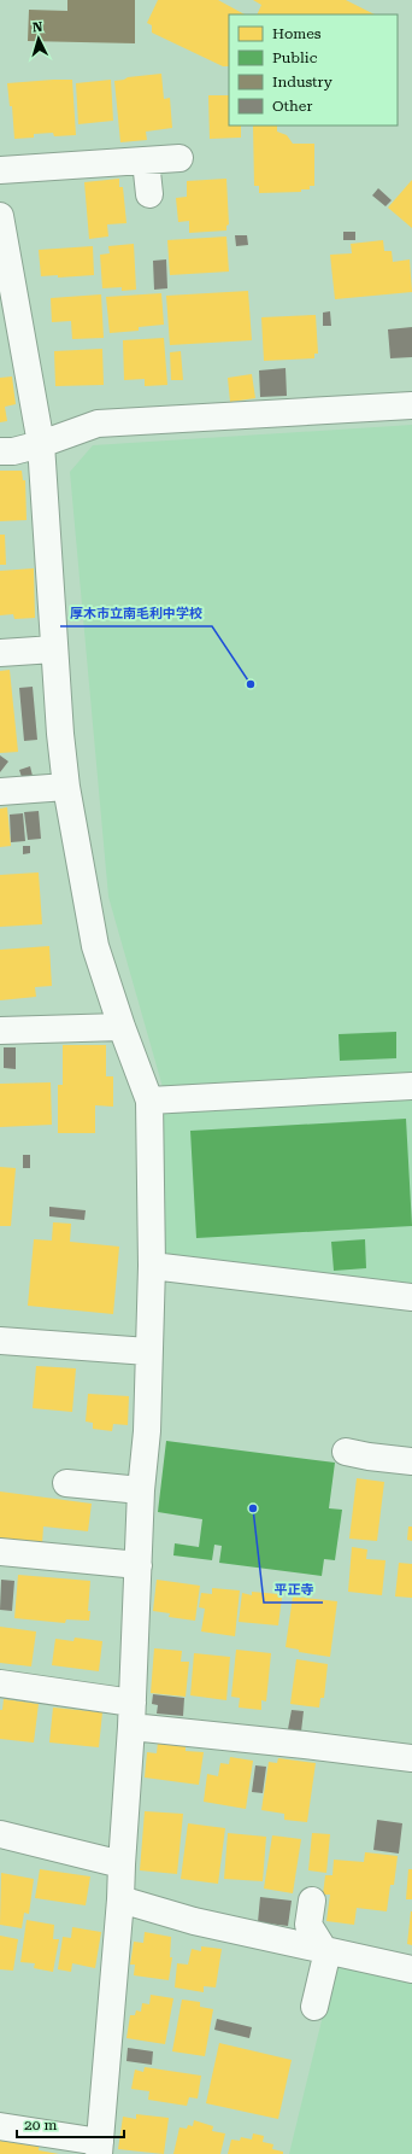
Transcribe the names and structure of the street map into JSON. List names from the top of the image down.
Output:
{
  "places": ["厚木市立南毛利中学校", "平正寺"],
  "legend": [
    "Homes",
    "Public",
    "Industry",
    "Other"
  ],
  "scale_bar": "20 m",
  "north": "top"
}
